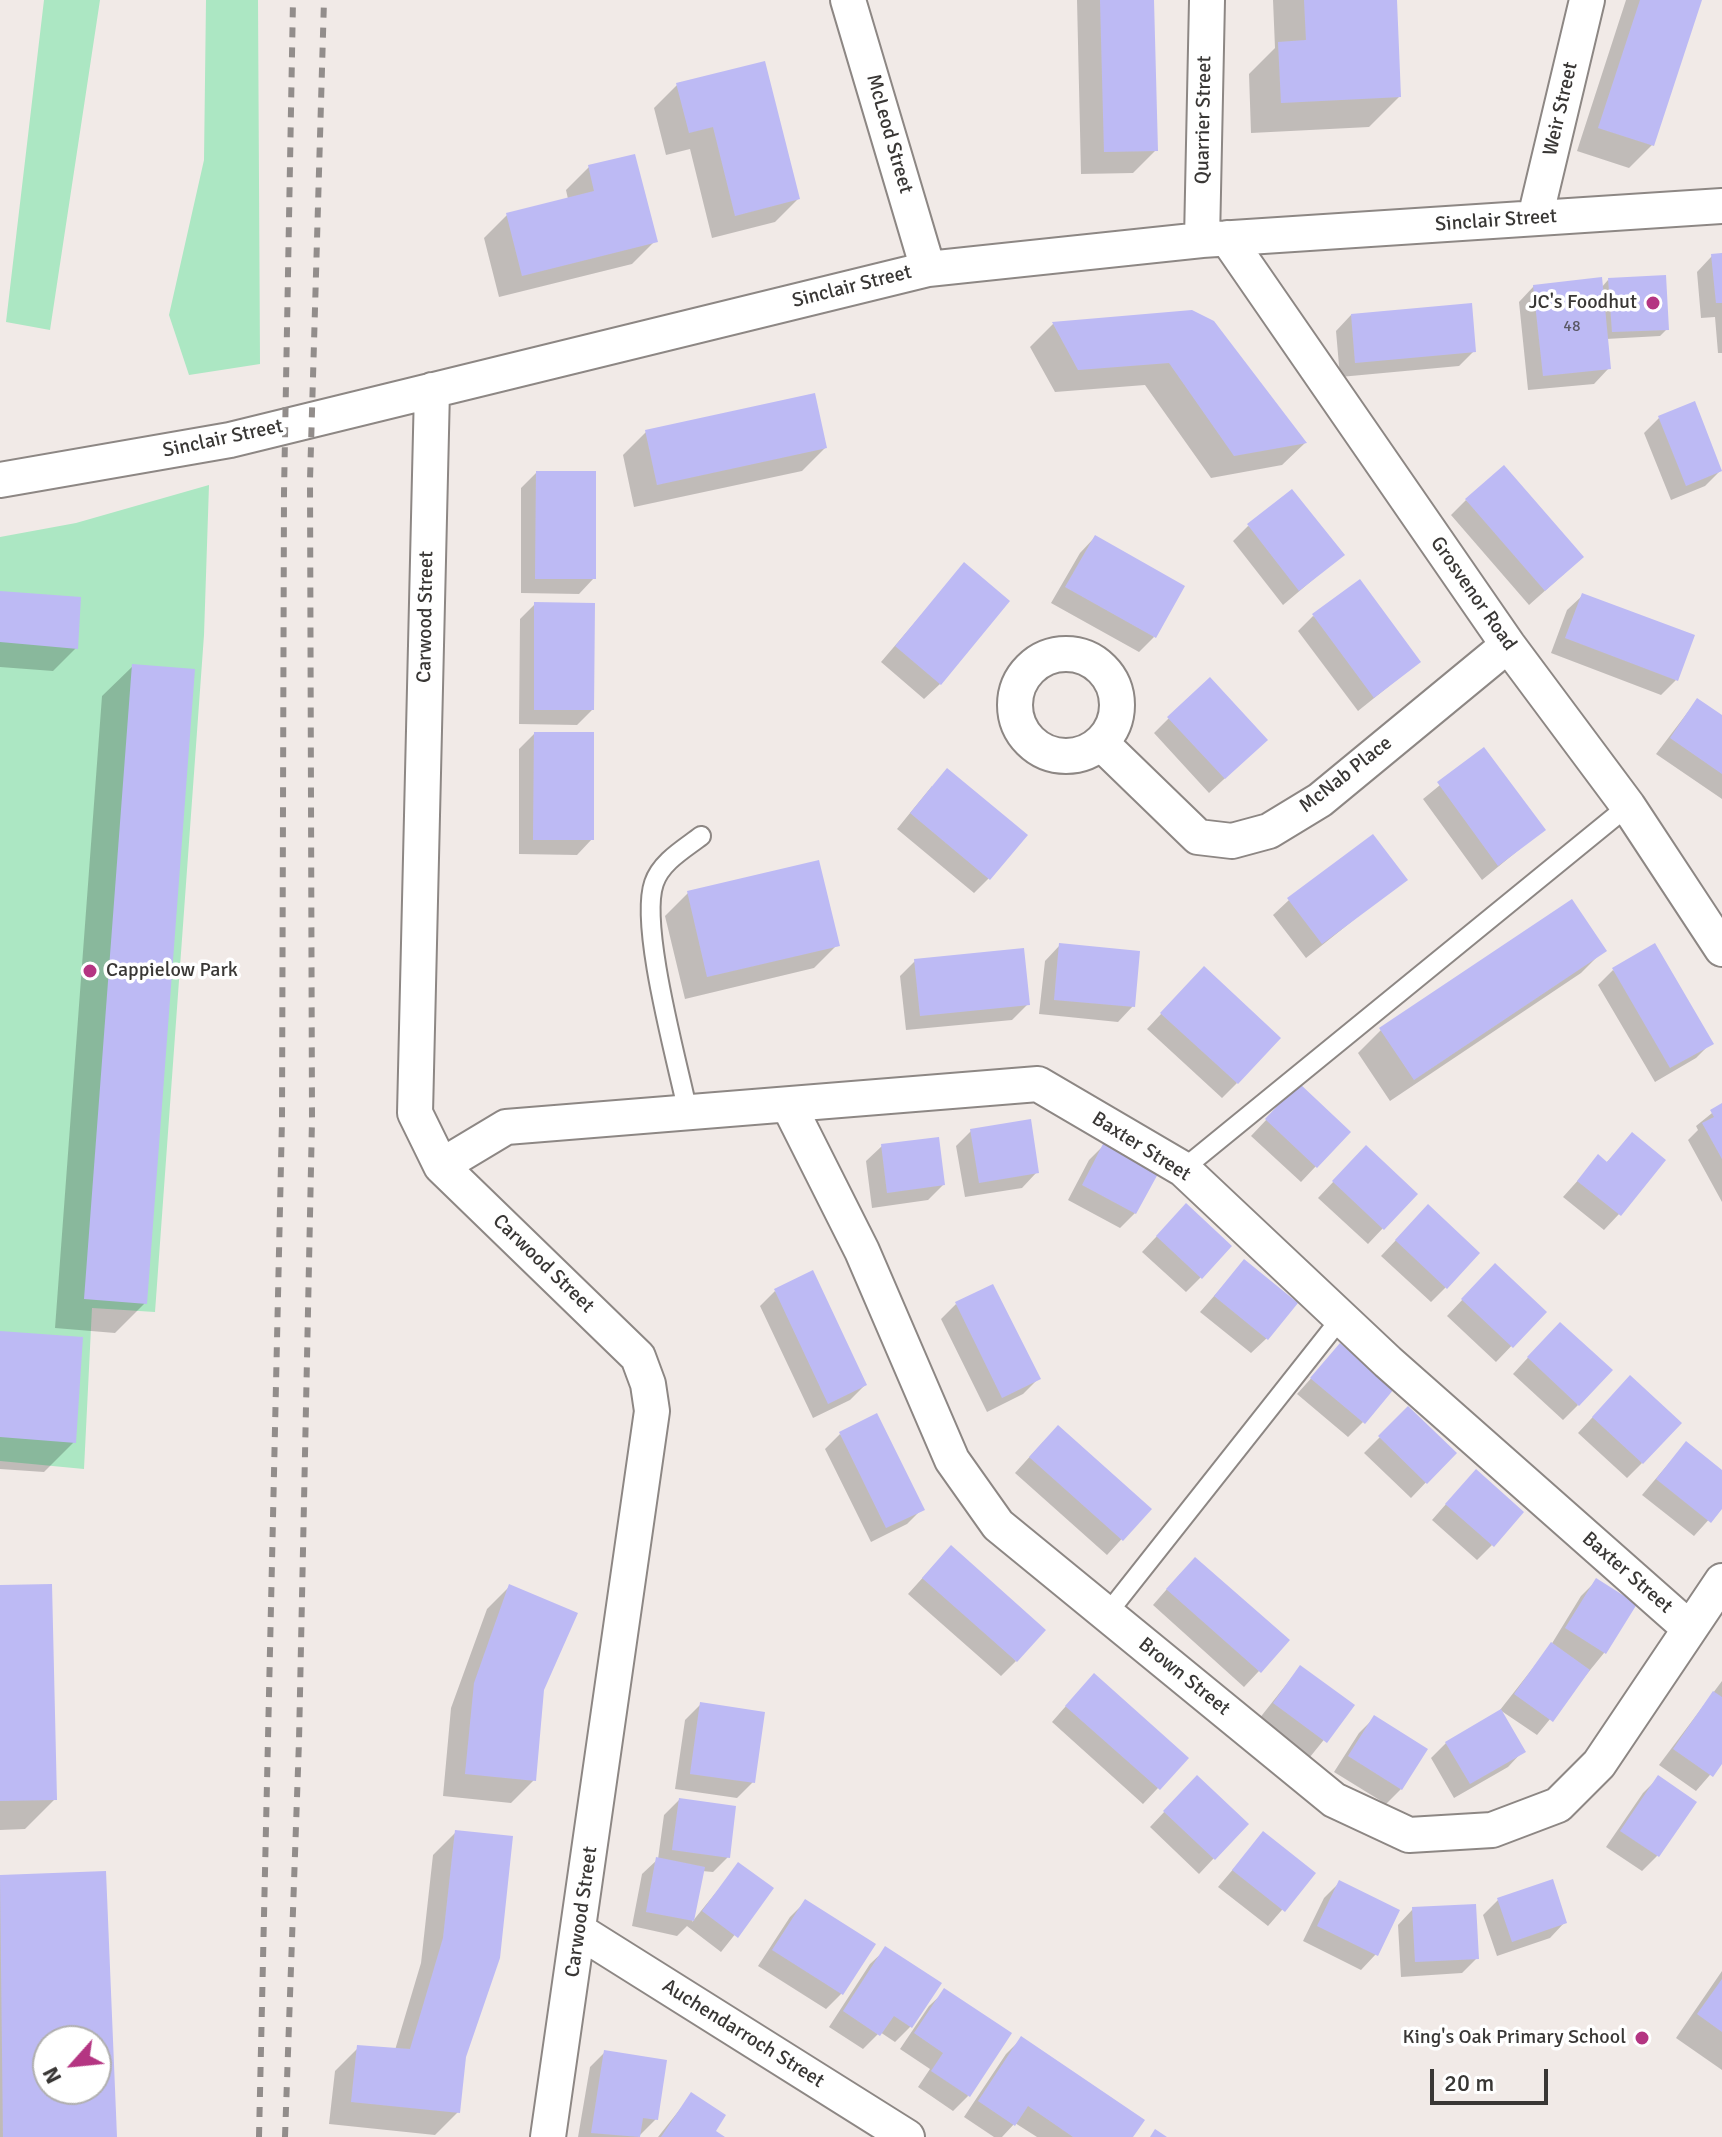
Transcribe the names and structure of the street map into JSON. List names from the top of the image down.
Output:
{
  "streets": {
    "street": [
      "Weir Street",
      "Quarrier Street",
      "McLeod Street",
      "Sinclair Street",
      "Grosvenor Road",
      "Carwood Street",
      "McNab Place",
      "Baxter Street",
      "Brown Street",
      "Auchendarroch Street"
    ]
  },
  "crossings": [
    ["Weir Street", "Sinclair Street"],
    ["Quarrier Street", "Sinclair Street"],
    ["Quarrier Street", "Grosvenor Road"],
    ["McLeod Street", "Sinclair Street"],
    ["Sinclair Street", "Grosvenor Road"],
    ["Sinclair Street", "Carwood Street"],
    ["Grosvenor Road", "McNab Place"],
    ["Carwood Street", "Baxter Street"],
    ["Carwood Street", "Auchendarroch Street"],
    ["Baxter Street", "Brown Street"]
  ],
  "places": ["JC's Foodhut", "Cappielow Park", "King's Oak Primary School"],
  "house_numbers": ["48"],
  "scale_bar": "20 m",
  "north": "bottom left"
}
